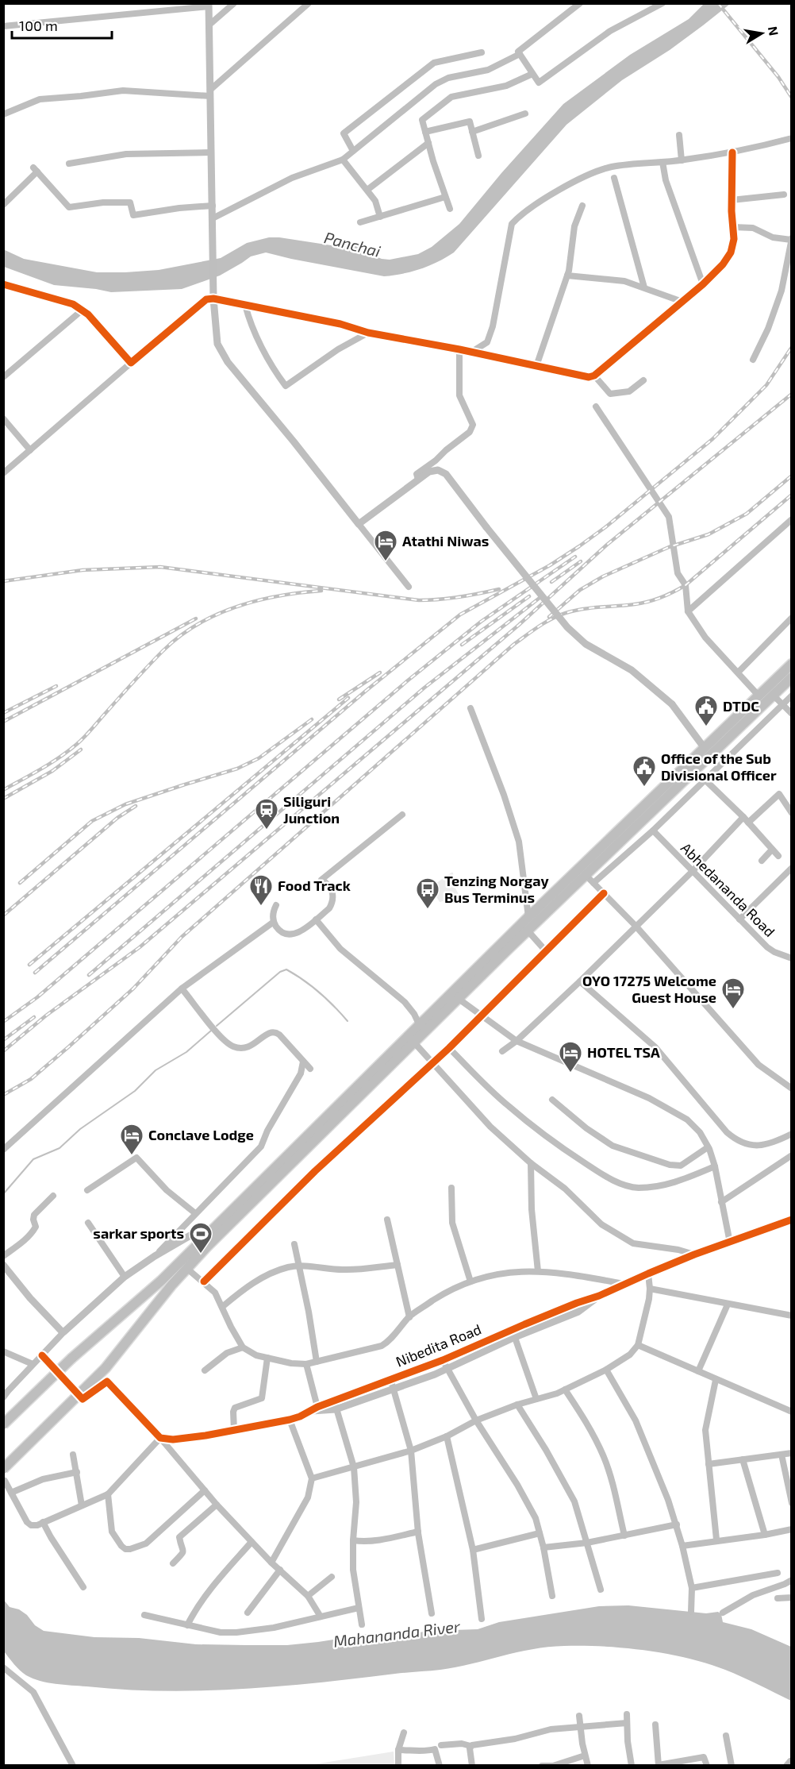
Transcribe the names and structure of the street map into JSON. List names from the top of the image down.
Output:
{
  "streets": {
    "street": ["Abhedananda Road", "Nibedita Road"]
  },
  "water": ["Panchai", "Mahananda River"],
  "places": {
    "hotel": [
      "Atathi Niwas",
      "OYO 17275 Welcome Guest House",
      "HOTEL TSA",
      "Conclave Lodge"
    ],
    "public building": ["DTDC", "Office of the Sub Divisional Officer"],
    "station": ["Siliguri Junction"],
    "restaurant": ["Food Track"],
    "bus stop": ["Tenzing Norgay Bus Terminus"],
    "sports": ["sarkar sports"]
  },
  "scale_bar": "100 m",
  "north": "right"
}
